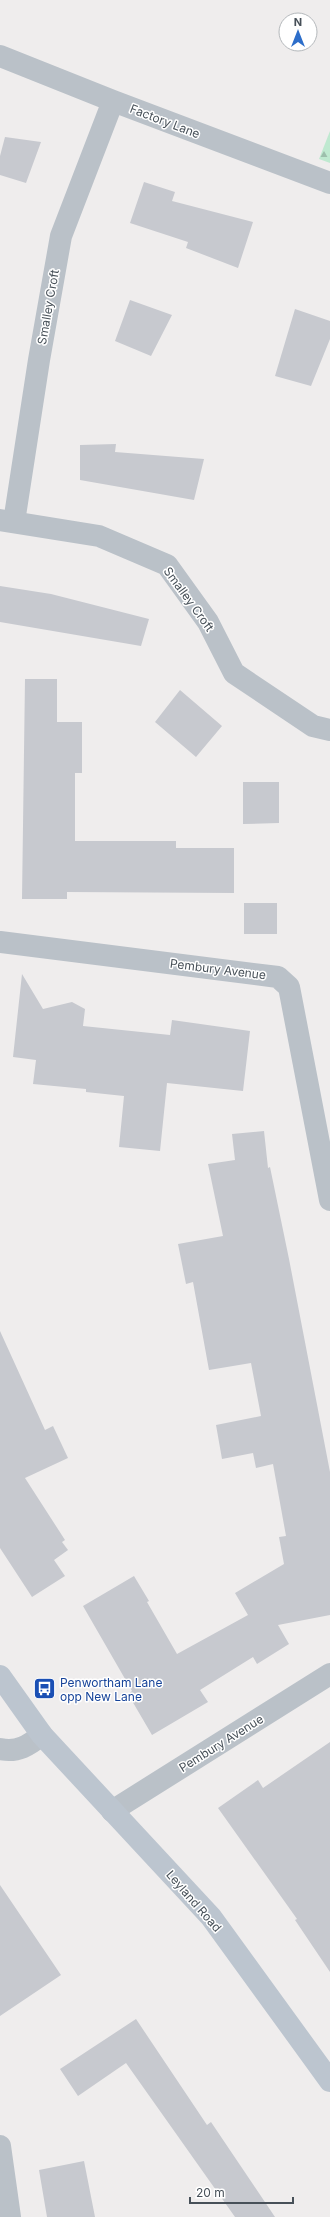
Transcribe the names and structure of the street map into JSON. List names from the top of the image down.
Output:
{
  "streets": {
    "main road": ["Leyland Road"],
    "street": ["Factory Lane", "Smalley Croft", "Pembury Avenue"]
  },
  "crossings": [
    ["Factory Lane", "Smalley Croft"],
    ["Pembury Avenue", "Leyland Road"]
  ],
  "places": {
    "bus stop": ["Penwortham Lane opp New Lane"]
  },
  "scale_bar": "20 m",
  "north": "top"
}
